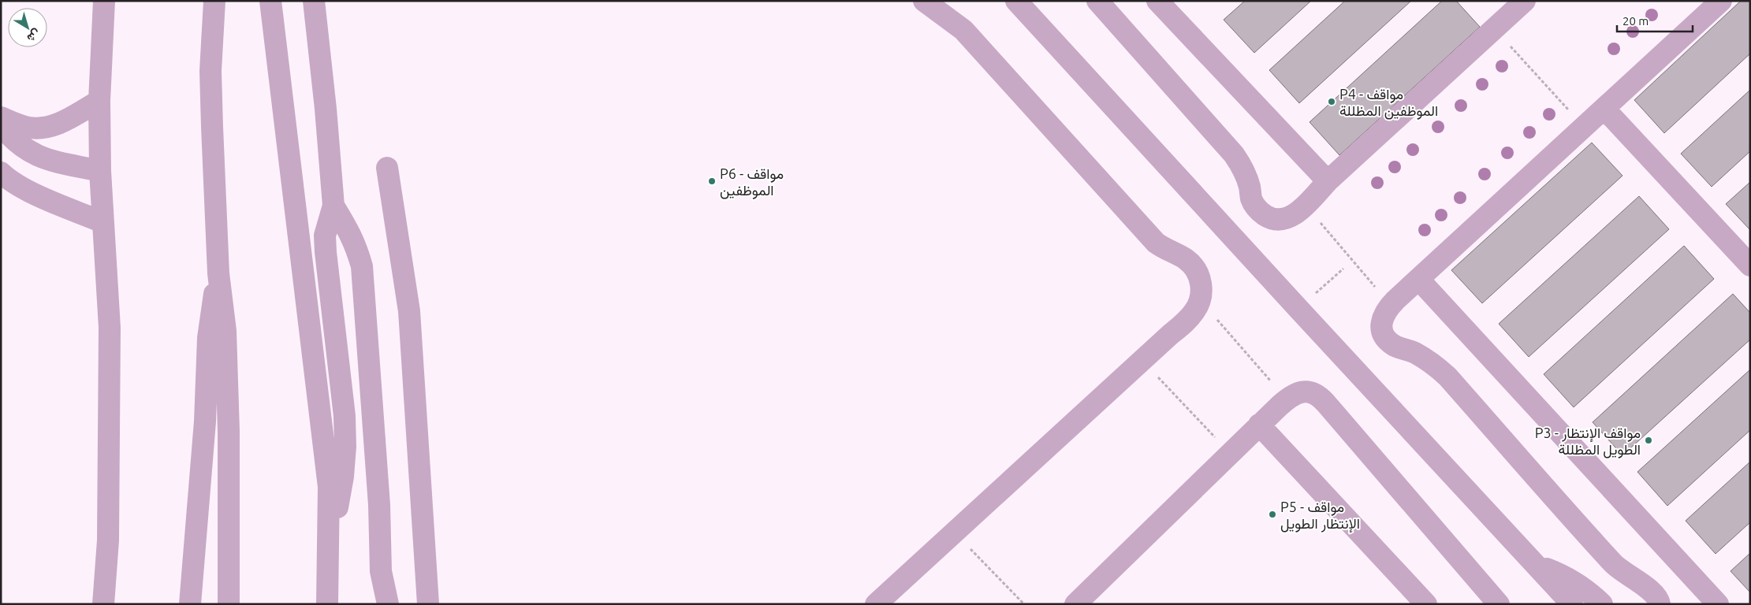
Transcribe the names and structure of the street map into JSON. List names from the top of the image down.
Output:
{
  "places": [
    "P4 - مواقف الموظفين المظللة",
    "P6 - مواقف الموظفين",
    "P3 - مواقف الإنتظار الطويل المظللة",
    "P5 - مواقف الإنتظار الطويل"
  ],
  "scale_bar": "20 m",
  "north": "bottom right"
}
